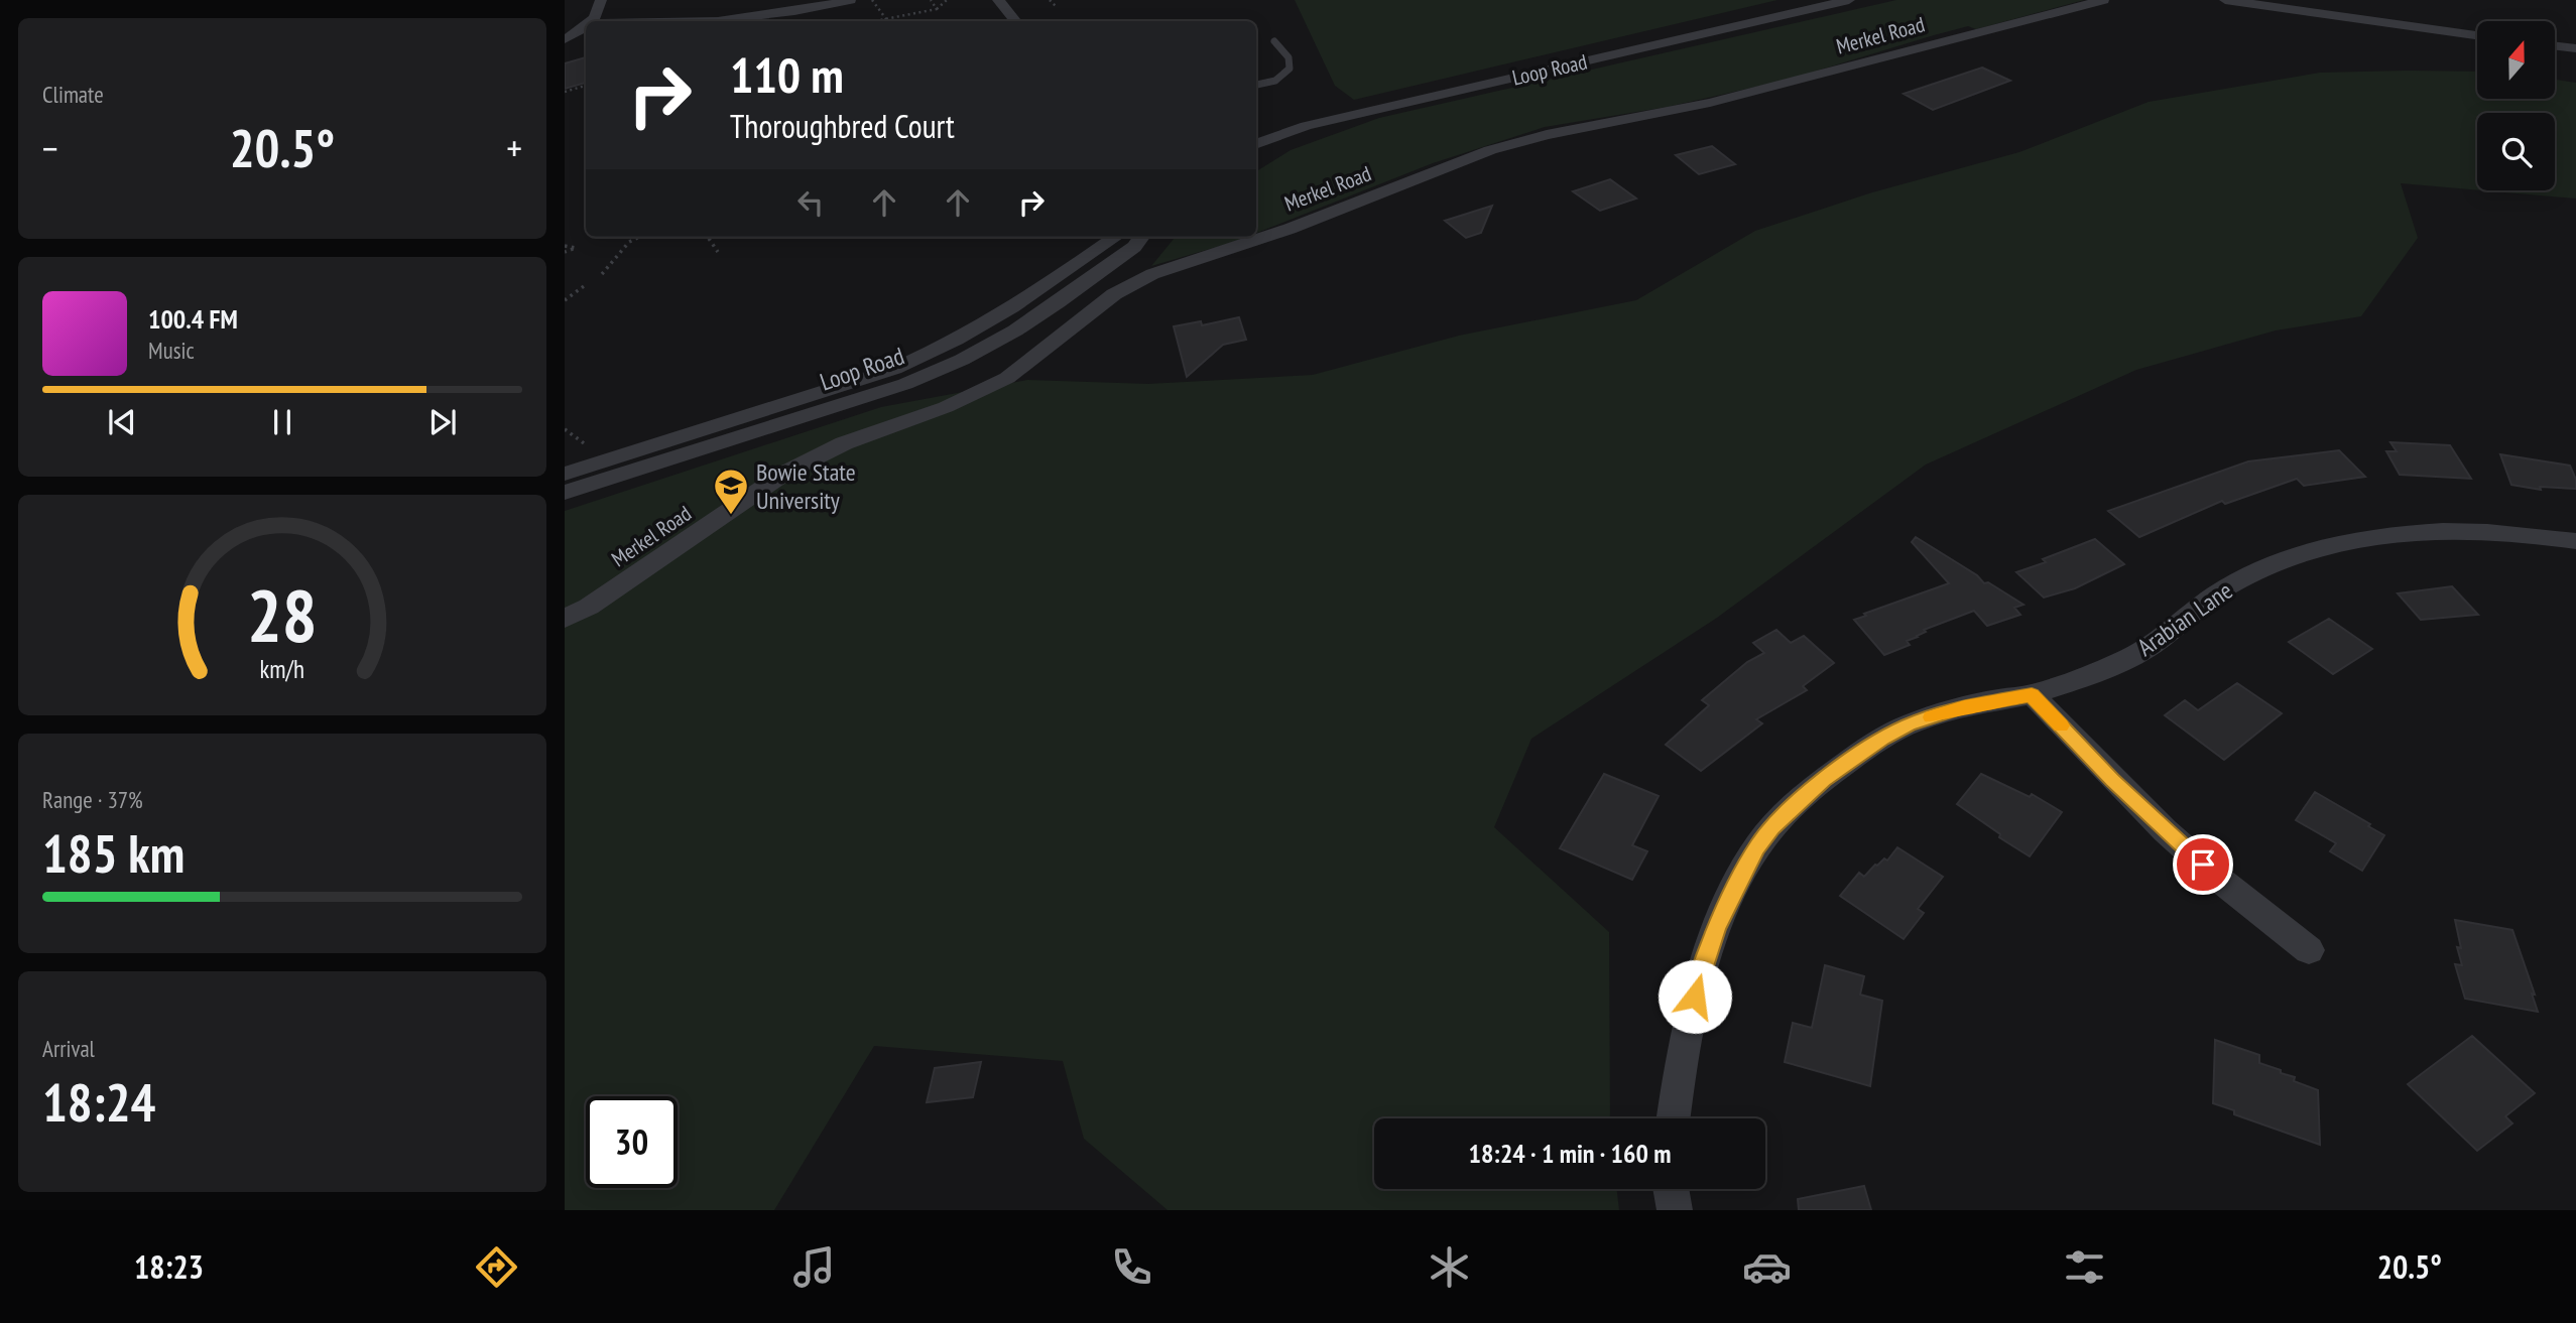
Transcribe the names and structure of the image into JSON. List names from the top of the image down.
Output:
{
  "streets": {
    "street": ["Merkel Road", "Loop Road", "Arabian Lane"]
  },
  "places": {
    "school or university": ["Bowie State University"]
  },
  "north": "top",
  "page": {
    "tile": [
      "Climate",
      ["Range · 37%", "185 km"],
      ["Arrival", "18:24"]
    ],
    "turn": ["110 m", "Thoroughbred Court"],
    "heat": ["−", "20.5°", "+"],
    "song": ["100.4 FM", "Music"],
    "limit": "30",
    "trip": "18:24 · 1 min · 160 m",
    "tabs": ["18:23", "20.5°"],
    "gauge": ["28", "km/h"]
  }
}
